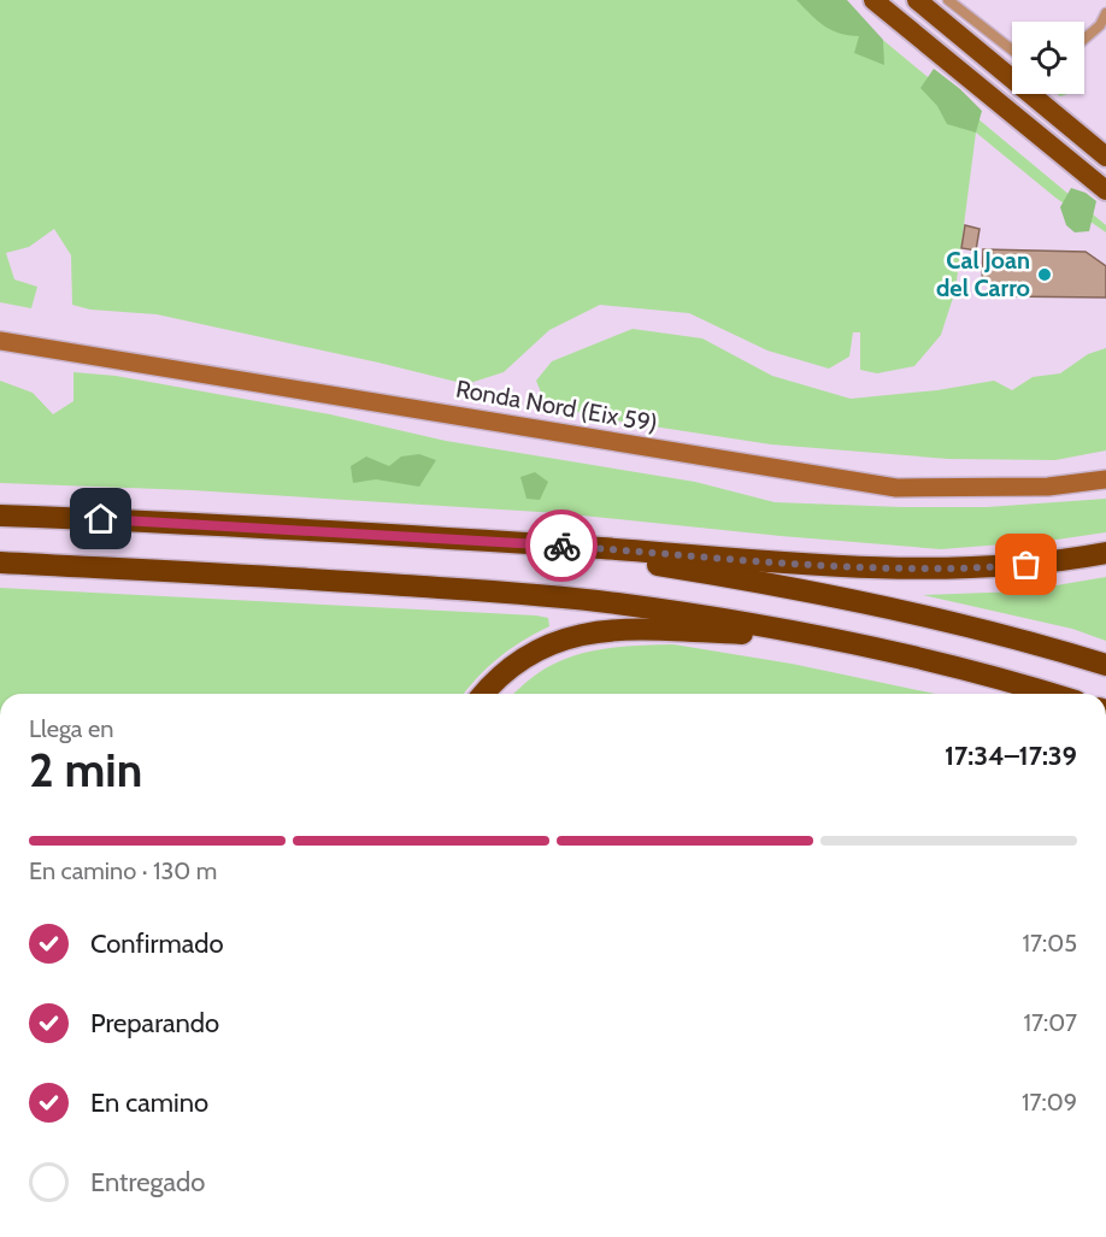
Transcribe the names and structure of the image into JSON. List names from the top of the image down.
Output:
{
  "streets": {
    "main road": ["Ronda Nord (Eix 59)"]
  },
  "places": ["Cal Joan del Carro"],
  "page": {
    "heading": ["2 min", "Llega en", "17:34–17:39"],
    "bar": "En camino · 130 m",
    "list": [
      ["Confirmado", "17:05"],
      ["Preparando", "17:07"],
      ["En camino", "17:09"],
      "Entregado"
    ]
  }
}
